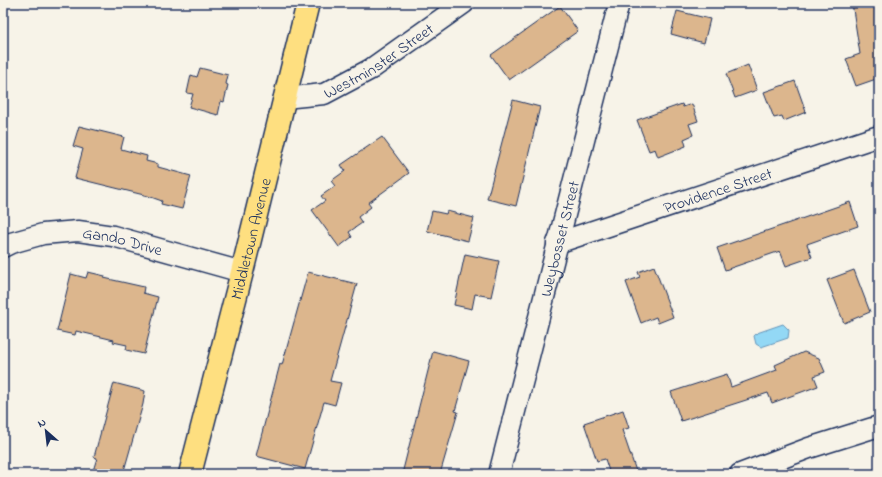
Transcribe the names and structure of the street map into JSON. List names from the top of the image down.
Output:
{
  "streets": {
    "main road": ["Middletown Avenue"],
    "street": [
      "Westminster Street",
      "Providence Street",
      "Weybosset Street",
      "Gando Drive"
    ]
  },
  "crossings": [
    ["Westminster Street", "Middletown Avenue"],
    ["Providence Street", "Weybosset Street"],
    ["Middletown Avenue", "Gando Drive"]
  ],
  "north": "top left"
}
